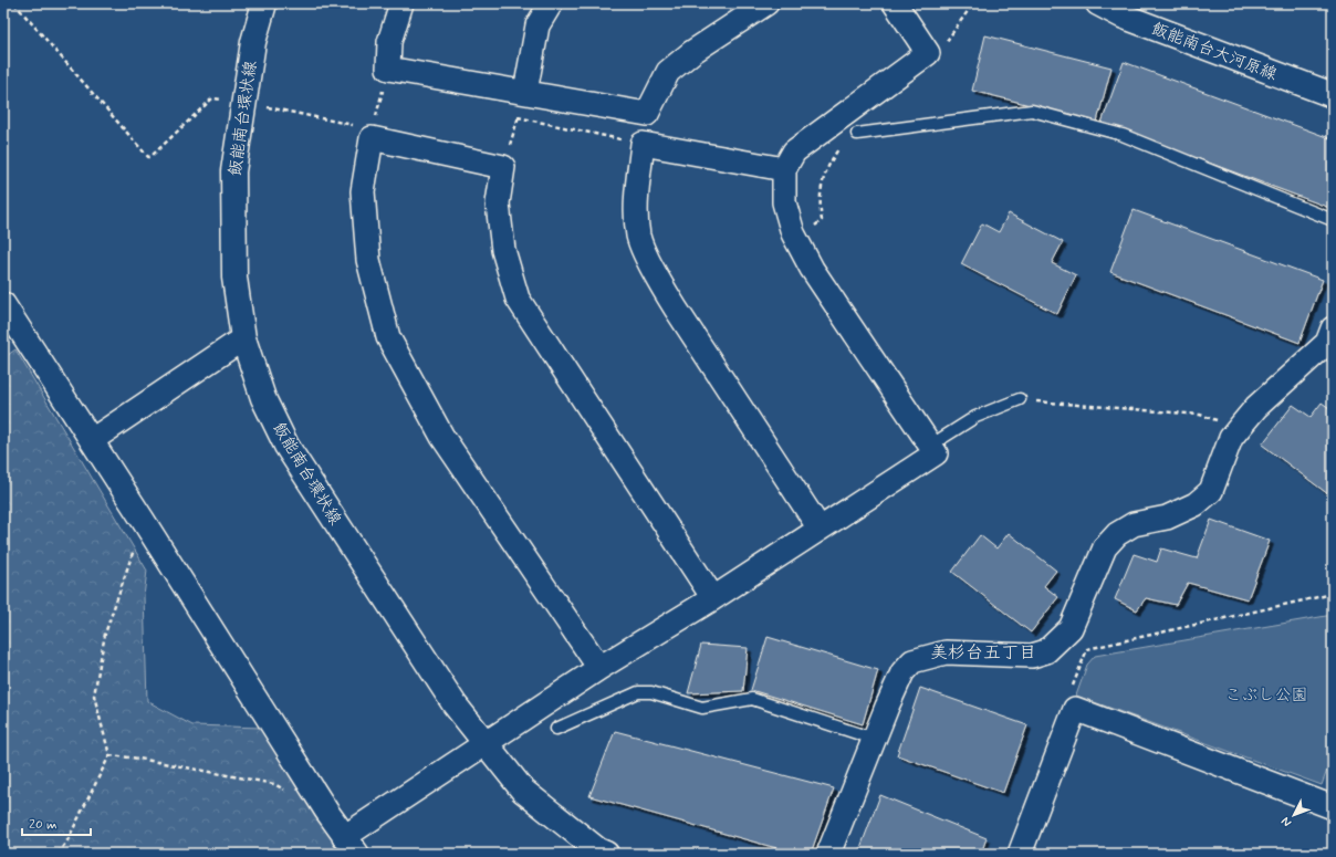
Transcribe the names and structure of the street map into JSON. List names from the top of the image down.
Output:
{
  "streets": {
    "street": ["飯能南台大河原線", "飯能南台環状線"]
  },
  "districts": ["美杉台五丁目"],
  "parks": ["こぶし公園"],
  "scale_bar": "20 m",
  "north": "bottom left"
}
